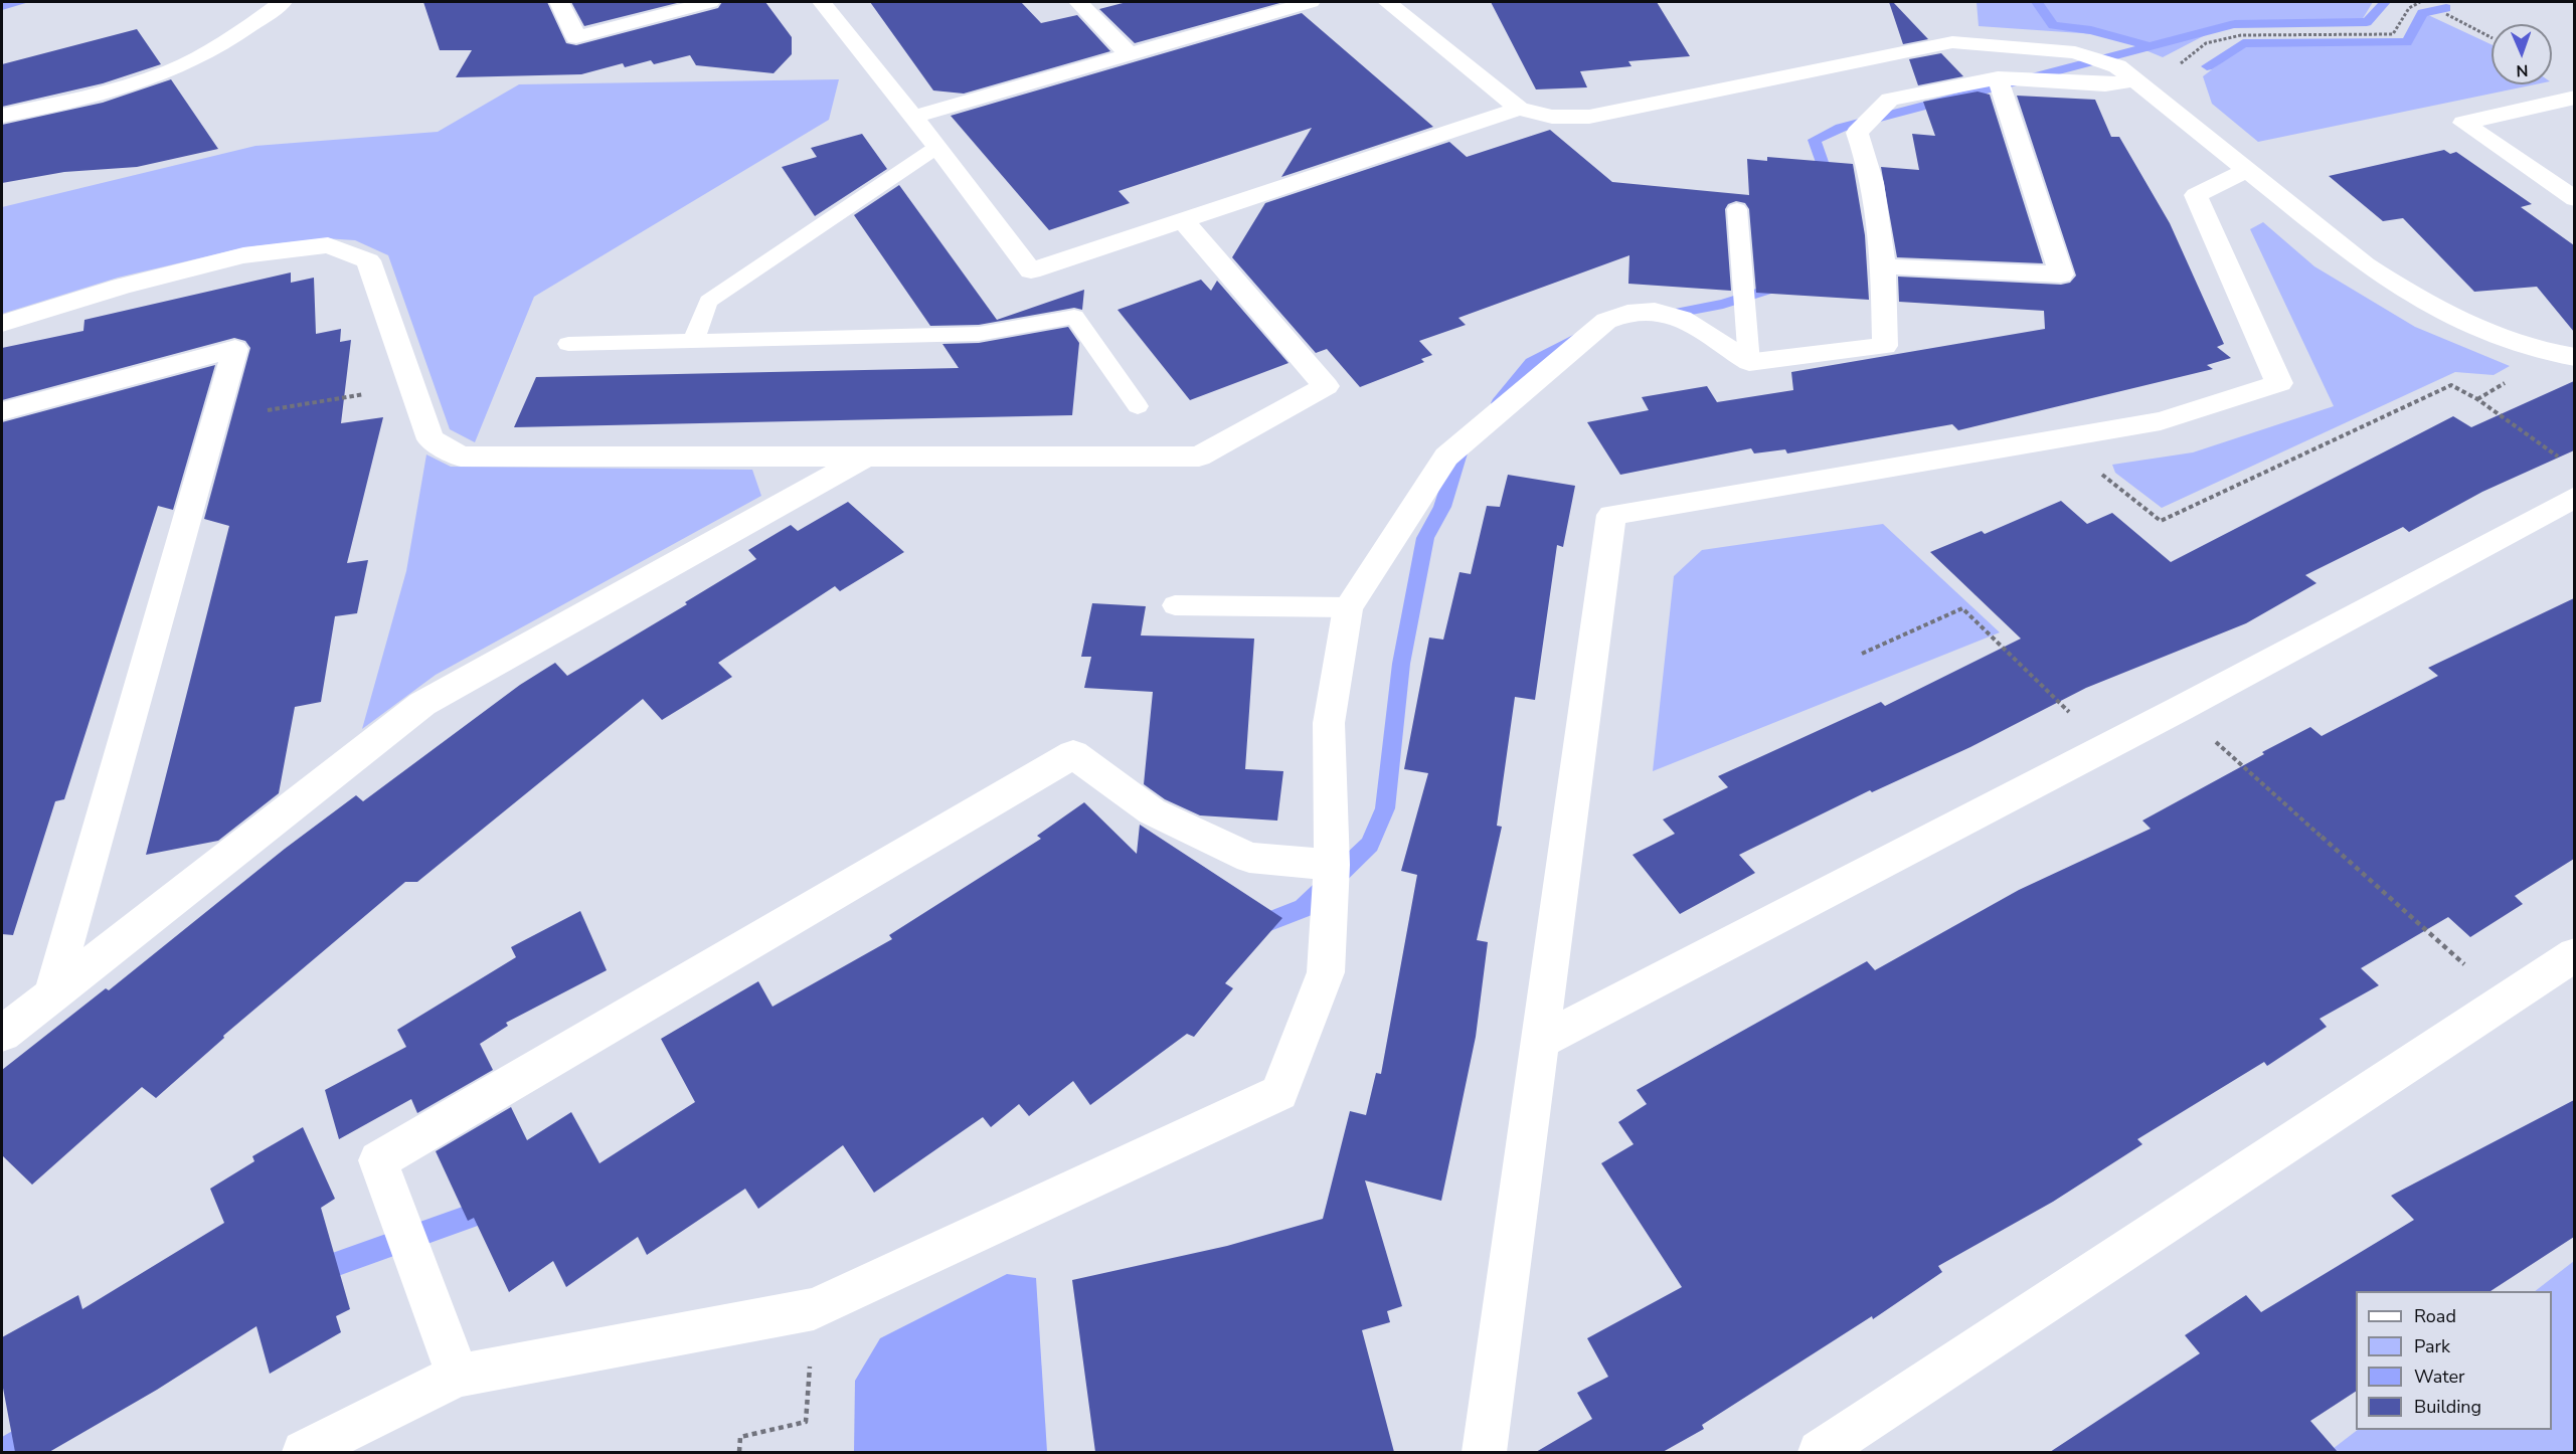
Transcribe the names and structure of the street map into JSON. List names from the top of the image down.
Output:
{
  "legend": [
    "Road",
    "Park",
    "Water",
    "Building"
  ],
  "north": "bottom"
}
